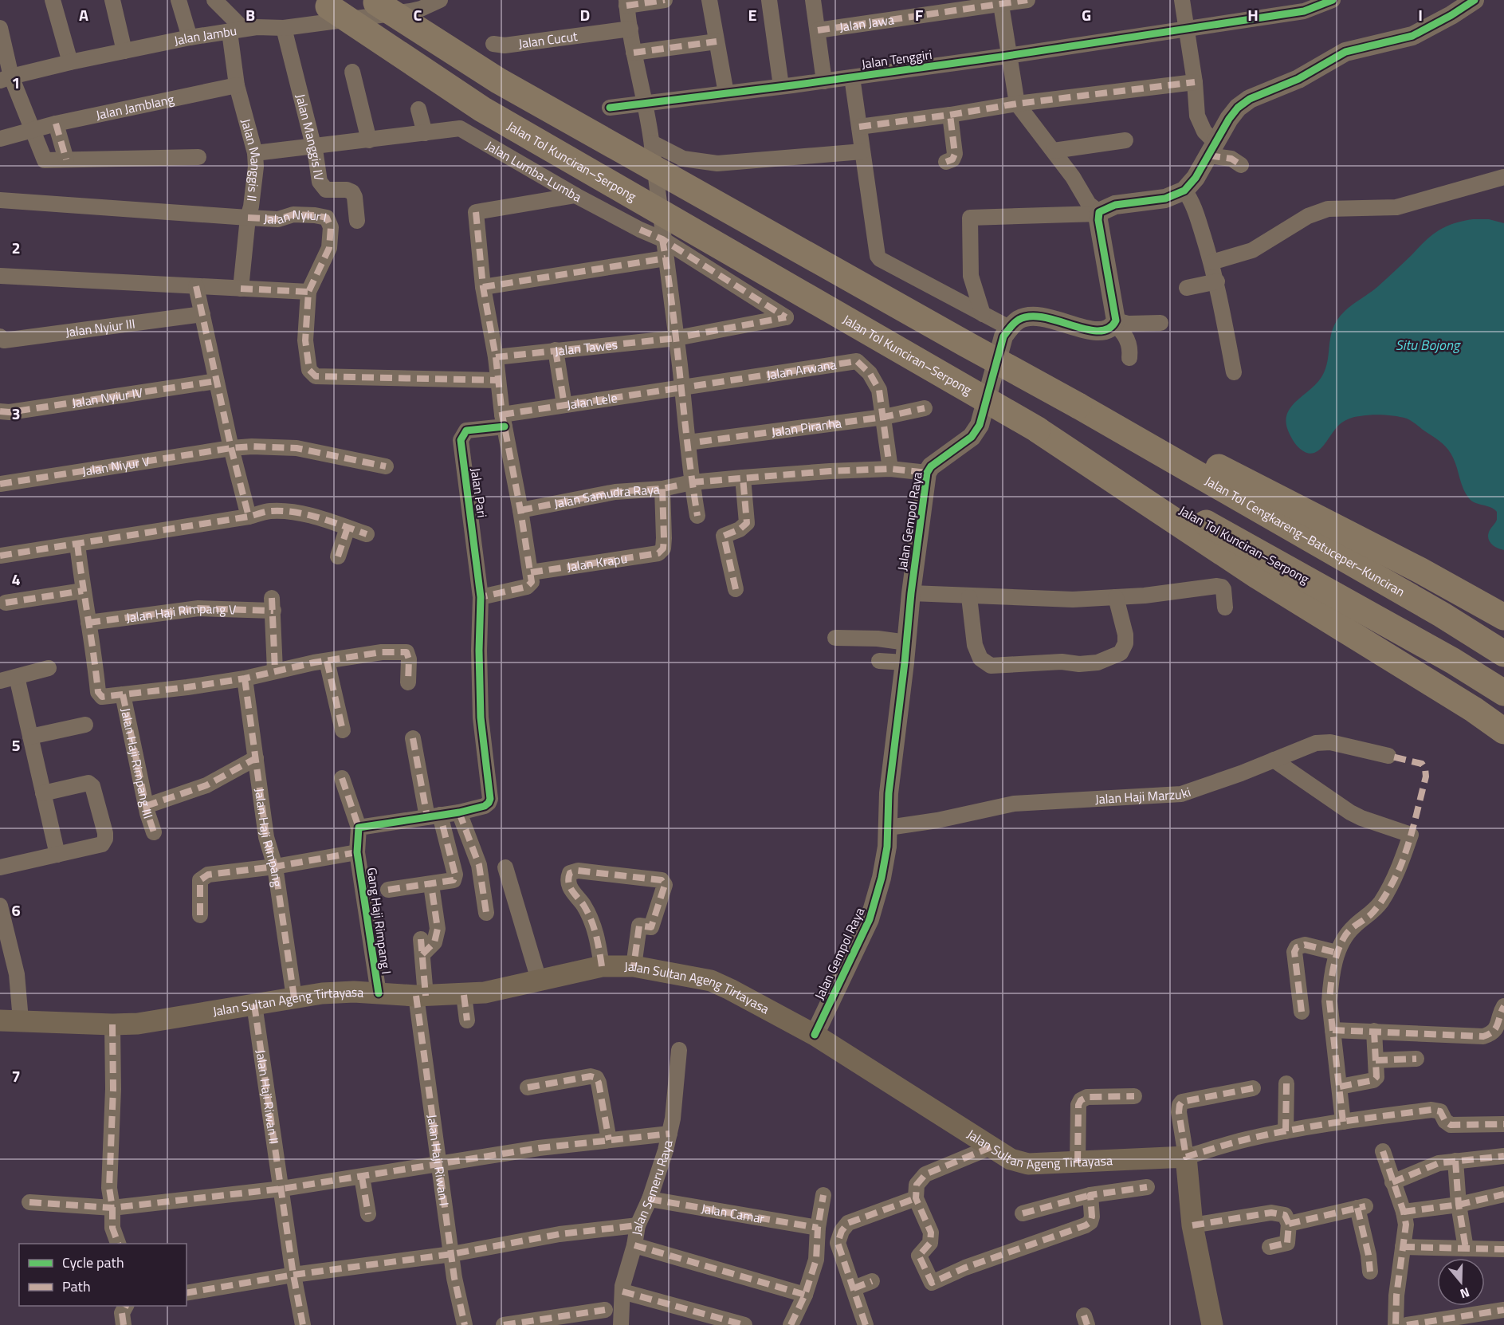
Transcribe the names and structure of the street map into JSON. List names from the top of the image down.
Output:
{
  "streets": {
    "highway": ["Jalan Tol Kunciran–Serpong", "Jalan Tol Cengkareng–Batuceper–Kunciran"],
    "main road": ["Jalan Sultan Ageng Tirtayasa"],
    "street": [
      "Jalan Jawa",
      "Jalan Jambu",
      "Jalan Cucut",
      "Jalan Tenggiri",
      "Jalan Jamblang",
      "Jalan Manggis IV",
      "Jalan Manggis II",
      "Jalan Lumba-Lumba",
      "Jalan Nyiur I",
      "Jalan Nyiur III",
      "Jalan Tawes",
      "Jalan Arwana",
      "Jalan Nyiur IV",
      "Jalan Lele",
      "Jalan Piranha",
      "Jalan Niyur V",
      "Jalan Pari",
      "Jalan Samudra Raya",
      "Jalan Gempol Raya",
      "Jalan Krapu",
      "Jalan Haji Rimpang V",
      "Jalan Haji Rimpang III",
      "Jalan Haji Marzuki",
      "Jalan Haji Rimpang",
      "Gang Haji Rimpang I",
      "Jalan Haji Riwan II",
      "Jalan Haji Riwan I",
      "Jalan Semeru Raya",
      "Jalan Camar"
    ]
  },
  "crossings": [
    ["Jalan Jambu", "Jalan Manggis IV"],
    ["Jalan Jambu", "Jalan Manggis II"],
    ["Jalan Jamblang", "Jalan Manggis II"],
    ["Jalan Manggis IV", "Jalan Lumba-Lumba"],
    ["Jalan Manggis II", "Jalan Lumba-Lumba"],
    ["Jalan Manggis II", "Jalan Nyiur I"],
    ["Jalan Lumba-Lumba", "Jalan Tawes"],
    ["Jalan Arwana", "Jalan Lele"],
    ["Jalan Arwana", "Jalan Piranha"],
    ["Jalan Lele", "Jalan Pari"],
    ["Jalan Samudra Raya", "Jalan Gempol Raya"],
    ["Jalan Samudra Raya", "Jalan Krapu"],
    ["Jalan Gempol Raya", "Jalan Haji Marzuki"],
    ["Jalan Gempol Raya", "Jalan Sultan Ageng Tirtayasa"],
    ["Jalan Haji Rimpang", "Jalan Sultan Ageng Tirtayasa"],
    ["Gang Haji Rimpang I", "Jalan Sultan Ageng Tirtayasa"],
    ["Jalan Sultan Ageng Tirtayasa", "Jalan Haji Riwan II"],
    ["Jalan Sultan Ageng Tirtayasa", "Jalan Haji Riwan I"],
    ["Jalan Semeru Raya", "Jalan Camar"]
  ],
  "water": ["Situ Bojong"],
  "legend": ["Cycle path", "Path"],
  "north": "bottom",
  "grid": {
    "columns": [
      "A",
      "B",
      "C",
      "D",
      "E",
      "F",
      "G",
      "H",
      "I"
    ],
    "rows": [
      "1",
      "2",
      "3",
      "4",
      "5",
      "6",
      "7"
    ]
  }
}
